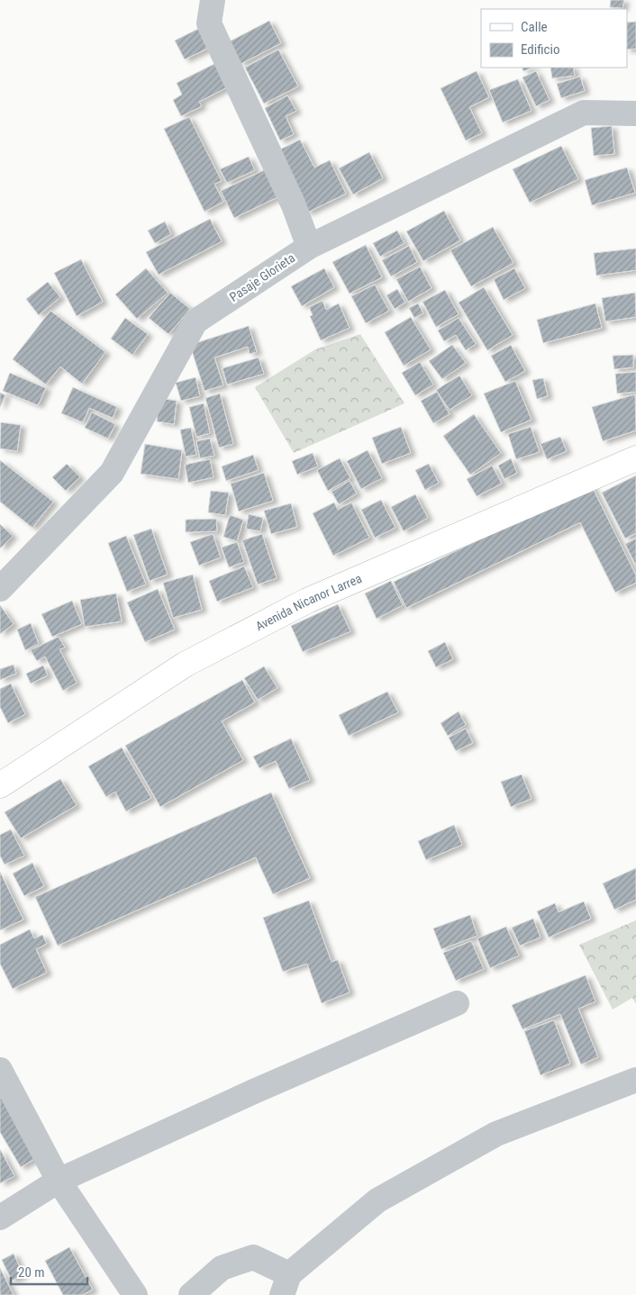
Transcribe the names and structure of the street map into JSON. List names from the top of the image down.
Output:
{
  "streets": {
    "main road": ["Avenida Nicanor Larrea"],
    "street": ["Pasaje Glorieta"]
  },
  "legend": ["Calle", "Edificio"],
  "scale_bar": "20 m"
}
